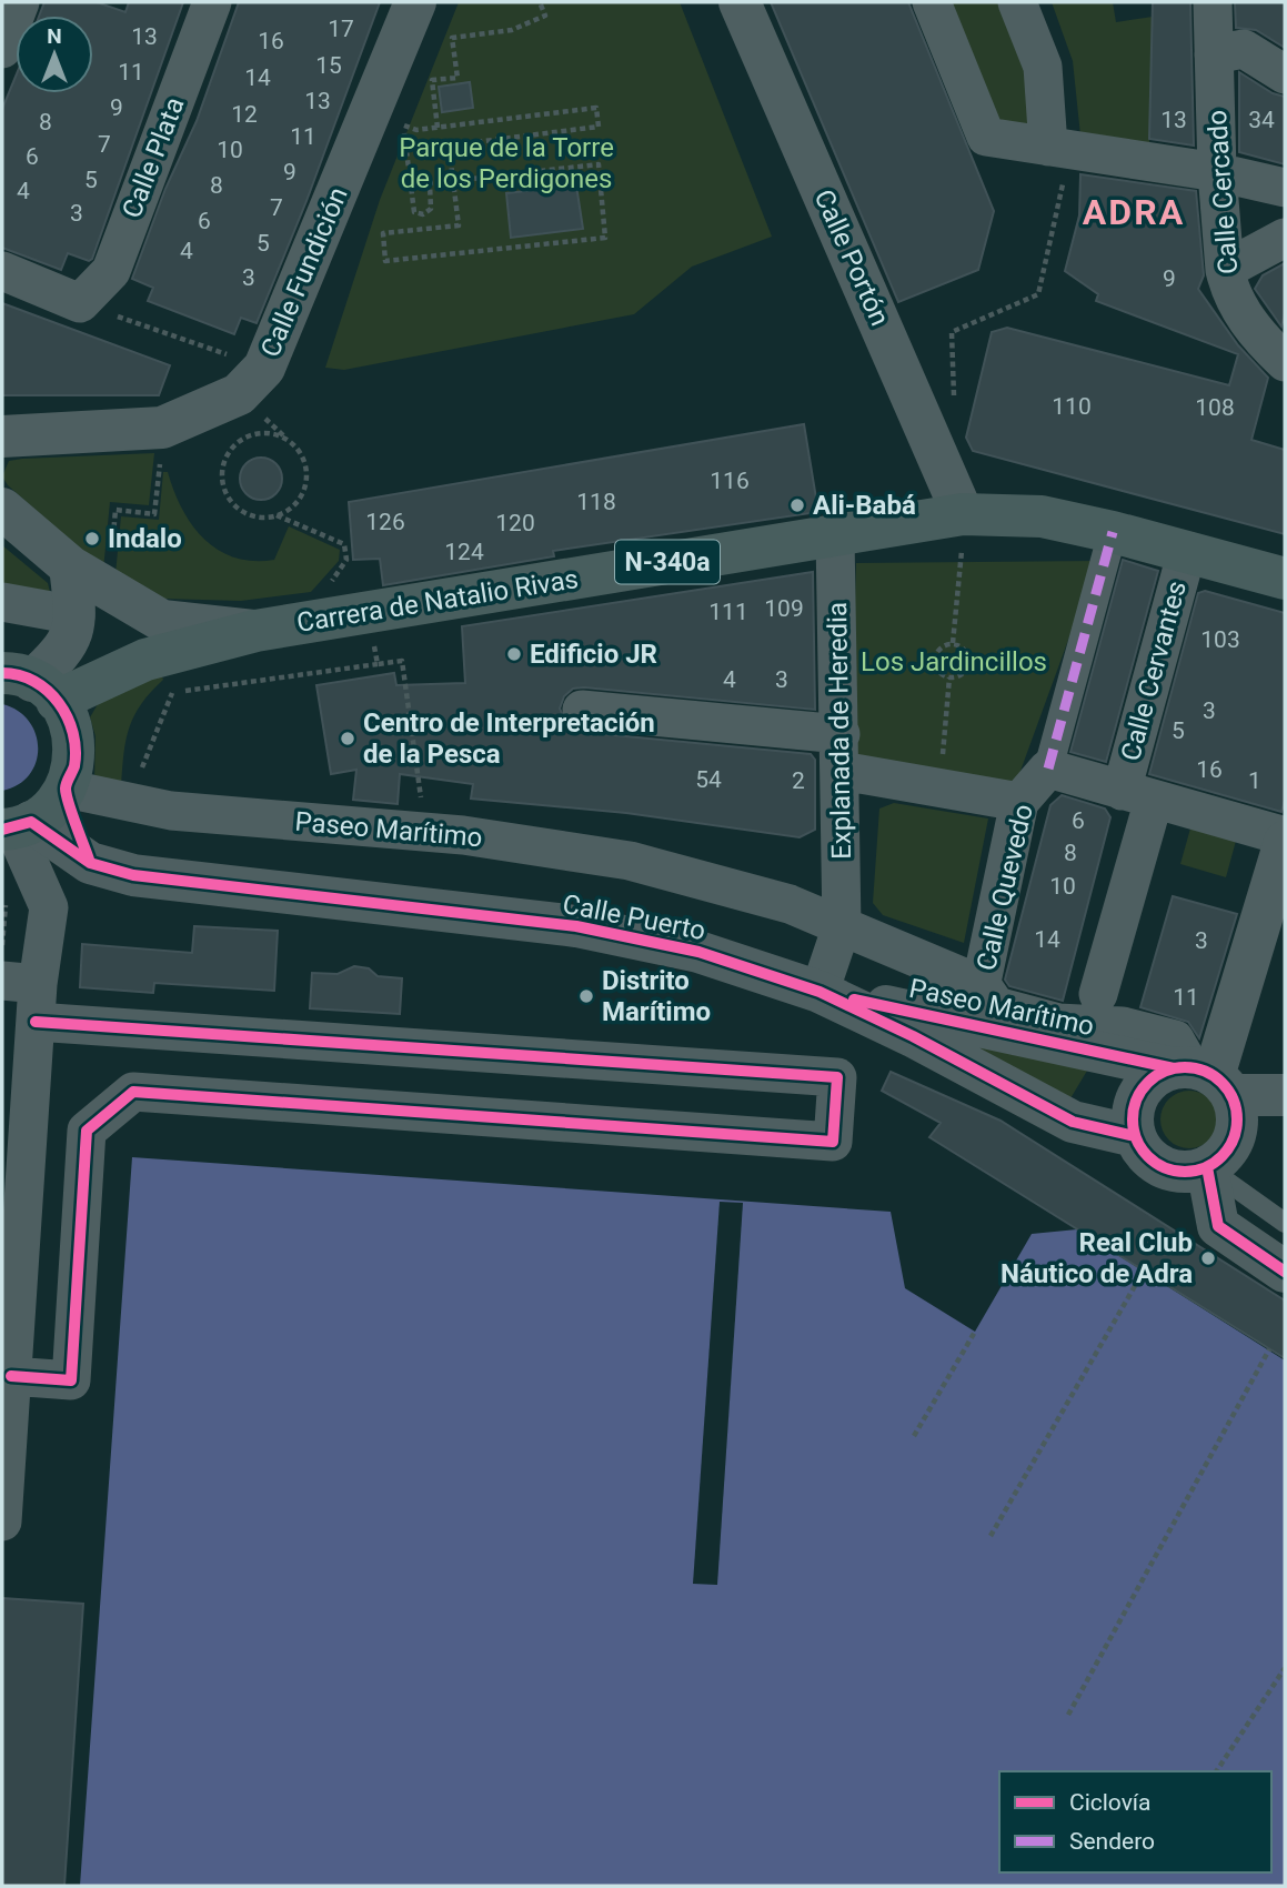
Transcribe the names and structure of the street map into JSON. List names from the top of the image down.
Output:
{
  "streets": {
    "highway": ["N-340a", "Carrera de Natalio Rivas"],
    "street": [
      "Calle Plata",
      "Calle Cercado",
      "Calle Portón",
      "Calle Fundición",
      "Calle Cervantes",
      "Explanada de Heredia",
      "Paseo Marítimo",
      "Calle Quevedo",
      "Calle Puerto"
    ]
  },
  "crossings": [
    ["Calle Portón", "Carrera de Natalio Rivas"],
    ["Carrera de Natalio Rivas", "Calle Cervantes"],
    ["Carrera de Natalio Rivas", "Explanada de Heredia"],
    ["Carrera de Natalio Rivas", "Calle Quevedo"],
    ["Explanada de Heredia", "Paseo Marítimo"],
    ["Paseo Marítimo", "Calle Quevedo"],
    ["Paseo Marítimo", "Calle Puerto"]
  ],
  "districts": ["ADRA"],
  "parks": ["Parque de la Torre de los Perdigones", "Los Jardincillos"],
  "places": [
    "Ali-Babá",
    "Indalo",
    "Edificio JR",
    "Centro de Interpretación de la Pesca",
    "Distrito Marítimo",
    "Real Club Náutico de Adra"
  ],
  "house_numbers": [
    "17",
    "13",
    "16",
    "15",
    "11",
    "14",
    "13",
    "9",
    "12",
    "13",
    "34",
    "8",
    "11",
    "7",
    "10",
    "6",
    "9",
    "5",
    "8",
    "4",
    "7",
    "3",
    "6",
    "5",
    "4",
    "3",
    "9",
    "110",
    "108",
    "116",
    "118",
    "126",
    "120",
    "124",
    "109",
    "111",
    "103",
    "4",
    "3",
    "3",
    "5",
    "16",
    "54",
    "2",
    "1",
    "6",
    "8",
    "10",
    "14",
    "3",
    "11"
  ],
  "legend": ["Ciclovía", "Sendero"],
  "north": "top"
}
